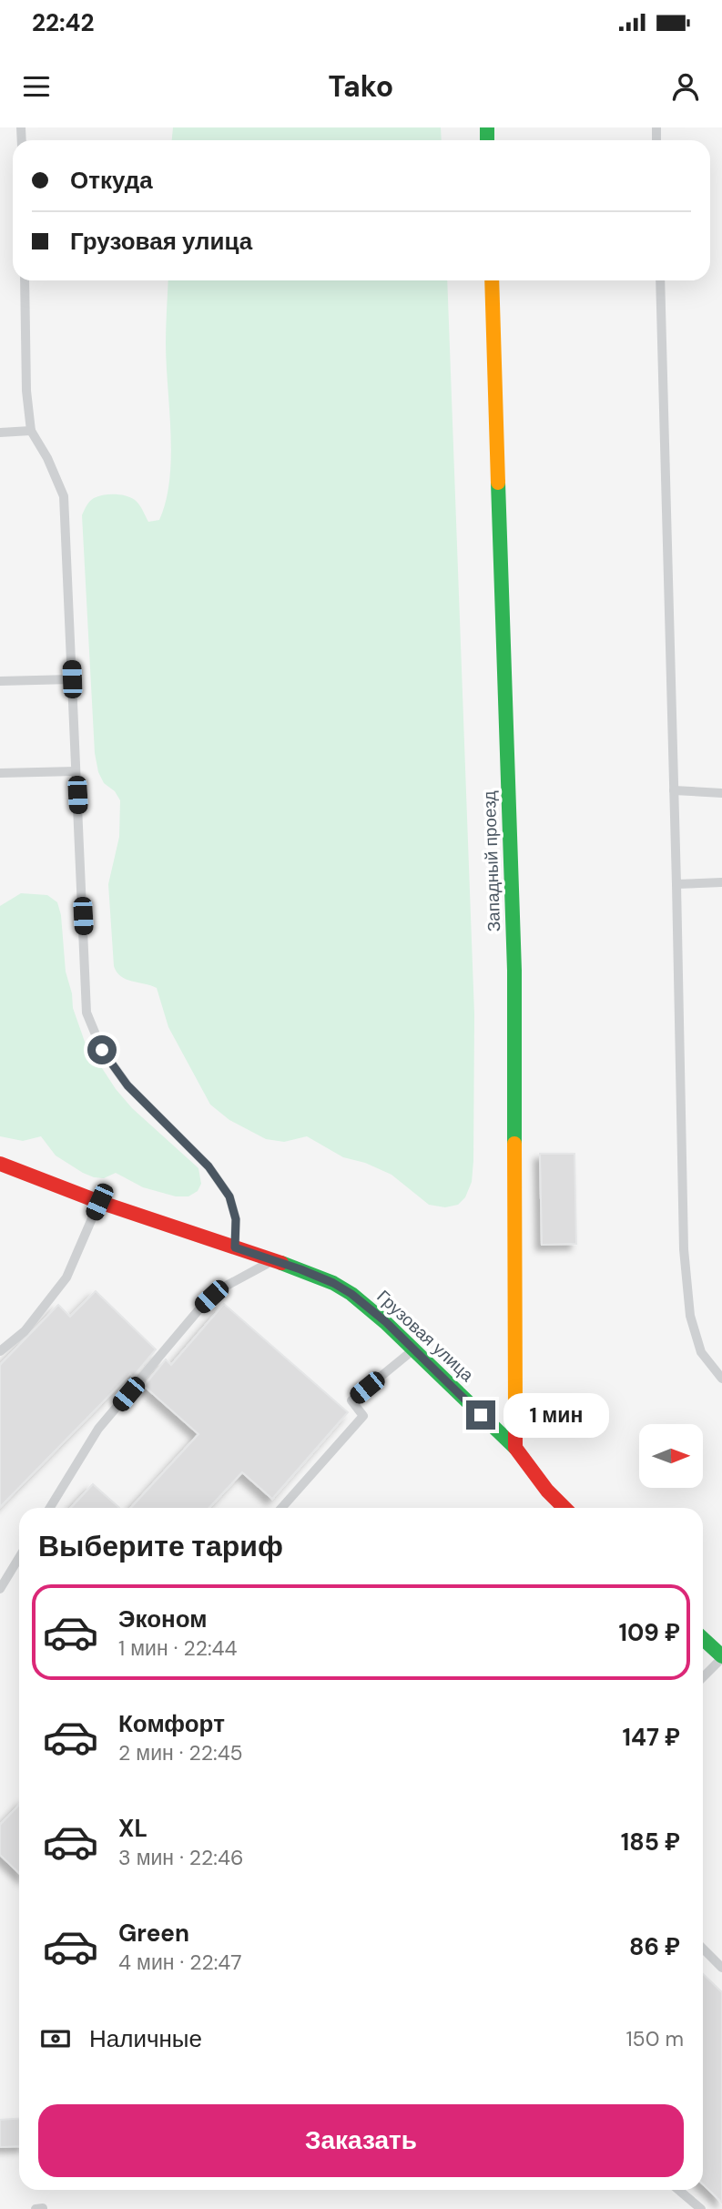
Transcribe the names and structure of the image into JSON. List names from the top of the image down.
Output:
{
  "streets": {
    "main road": ["Западный проезд", "Грузовая улица"]
  },
  "crossings": [
    ["Западный проезд", "Грузовая улица"]
  ],
  "north": "right",
  "page": {
    "status": "22:42",
    "header": "Tako",
    "banner": ["Откуда", "Грузовая улица"],
    "bubble": "1 мин",
    "heading": "Выберите тариф",
    "list": [
      {
        "name": "Эконом",
        "note": "1 мин · 22:44",
        "value": "109 ₽"
      },
      {
        "name": "Комфорт",
        "note": "2 мин · 22:45",
        "value": "147 ₽"
      },
      {
        "name": "XL",
        "note": "3 мин · 22:46",
        "value": "185 ₽"
      },
      {
        "name": "Green",
        "note": "4 мин · 22:47",
        "value": "86 ₽"
      }
    ],
    "pay": ["Наличные", "150 m"],
    "buttons": "Заказать"
  }
}
